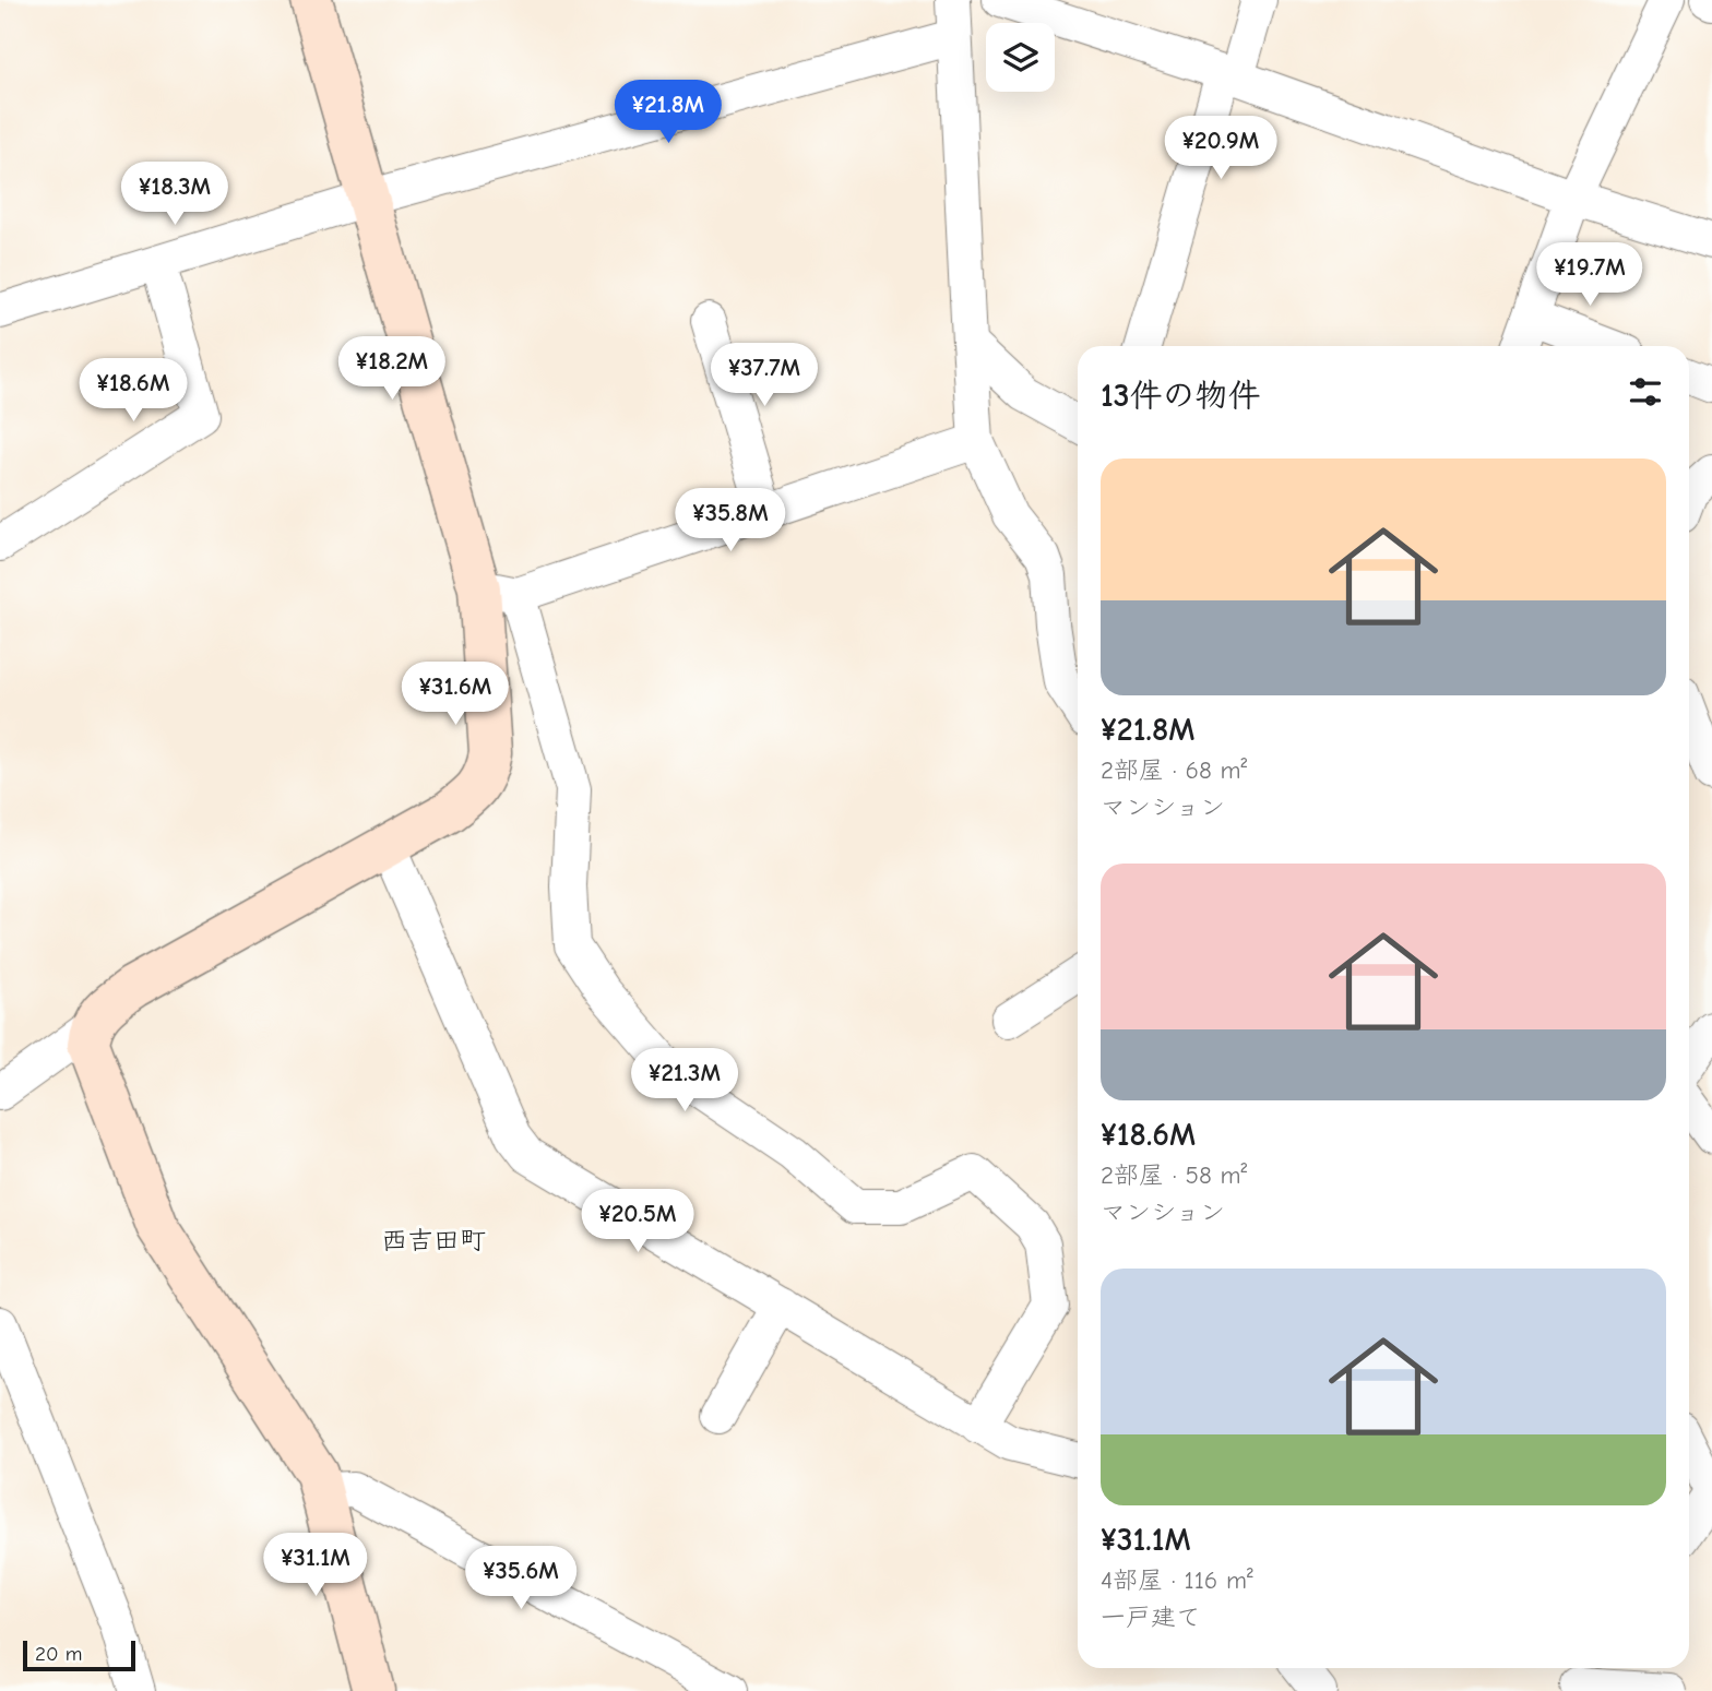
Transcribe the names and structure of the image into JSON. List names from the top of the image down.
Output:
{
  "districts": ["西吉田町"],
  "scale_bar": "20 m",
  "page": {
    "price": [
      "¥21.8M",
      "¥20.9M",
      "¥18.3M",
      "¥19.7M",
      "¥18.2M",
      "¥37.7M",
      "¥18.6M",
      "¥35.8M",
      "¥31.6M",
      "¥21.3M",
      "¥20.5M",
      "¥31.1M",
      "¥35.6M"
    ],
    "heading": "13件の物件",
    "list": [
      {
        "name": "¥21.8M",
        "note": "2部屋 · 68 m² · マンション"
      },
      {
        "name": "¥18.6M",
        "note": "2部屋 · 58 m² · マンション"
      },
      {
        "name": "¥31.1M",
        "note": "4部屋 · 116 m² · 一戸建て"
      }
    ],
    "scale": "20 m"
  }
}
